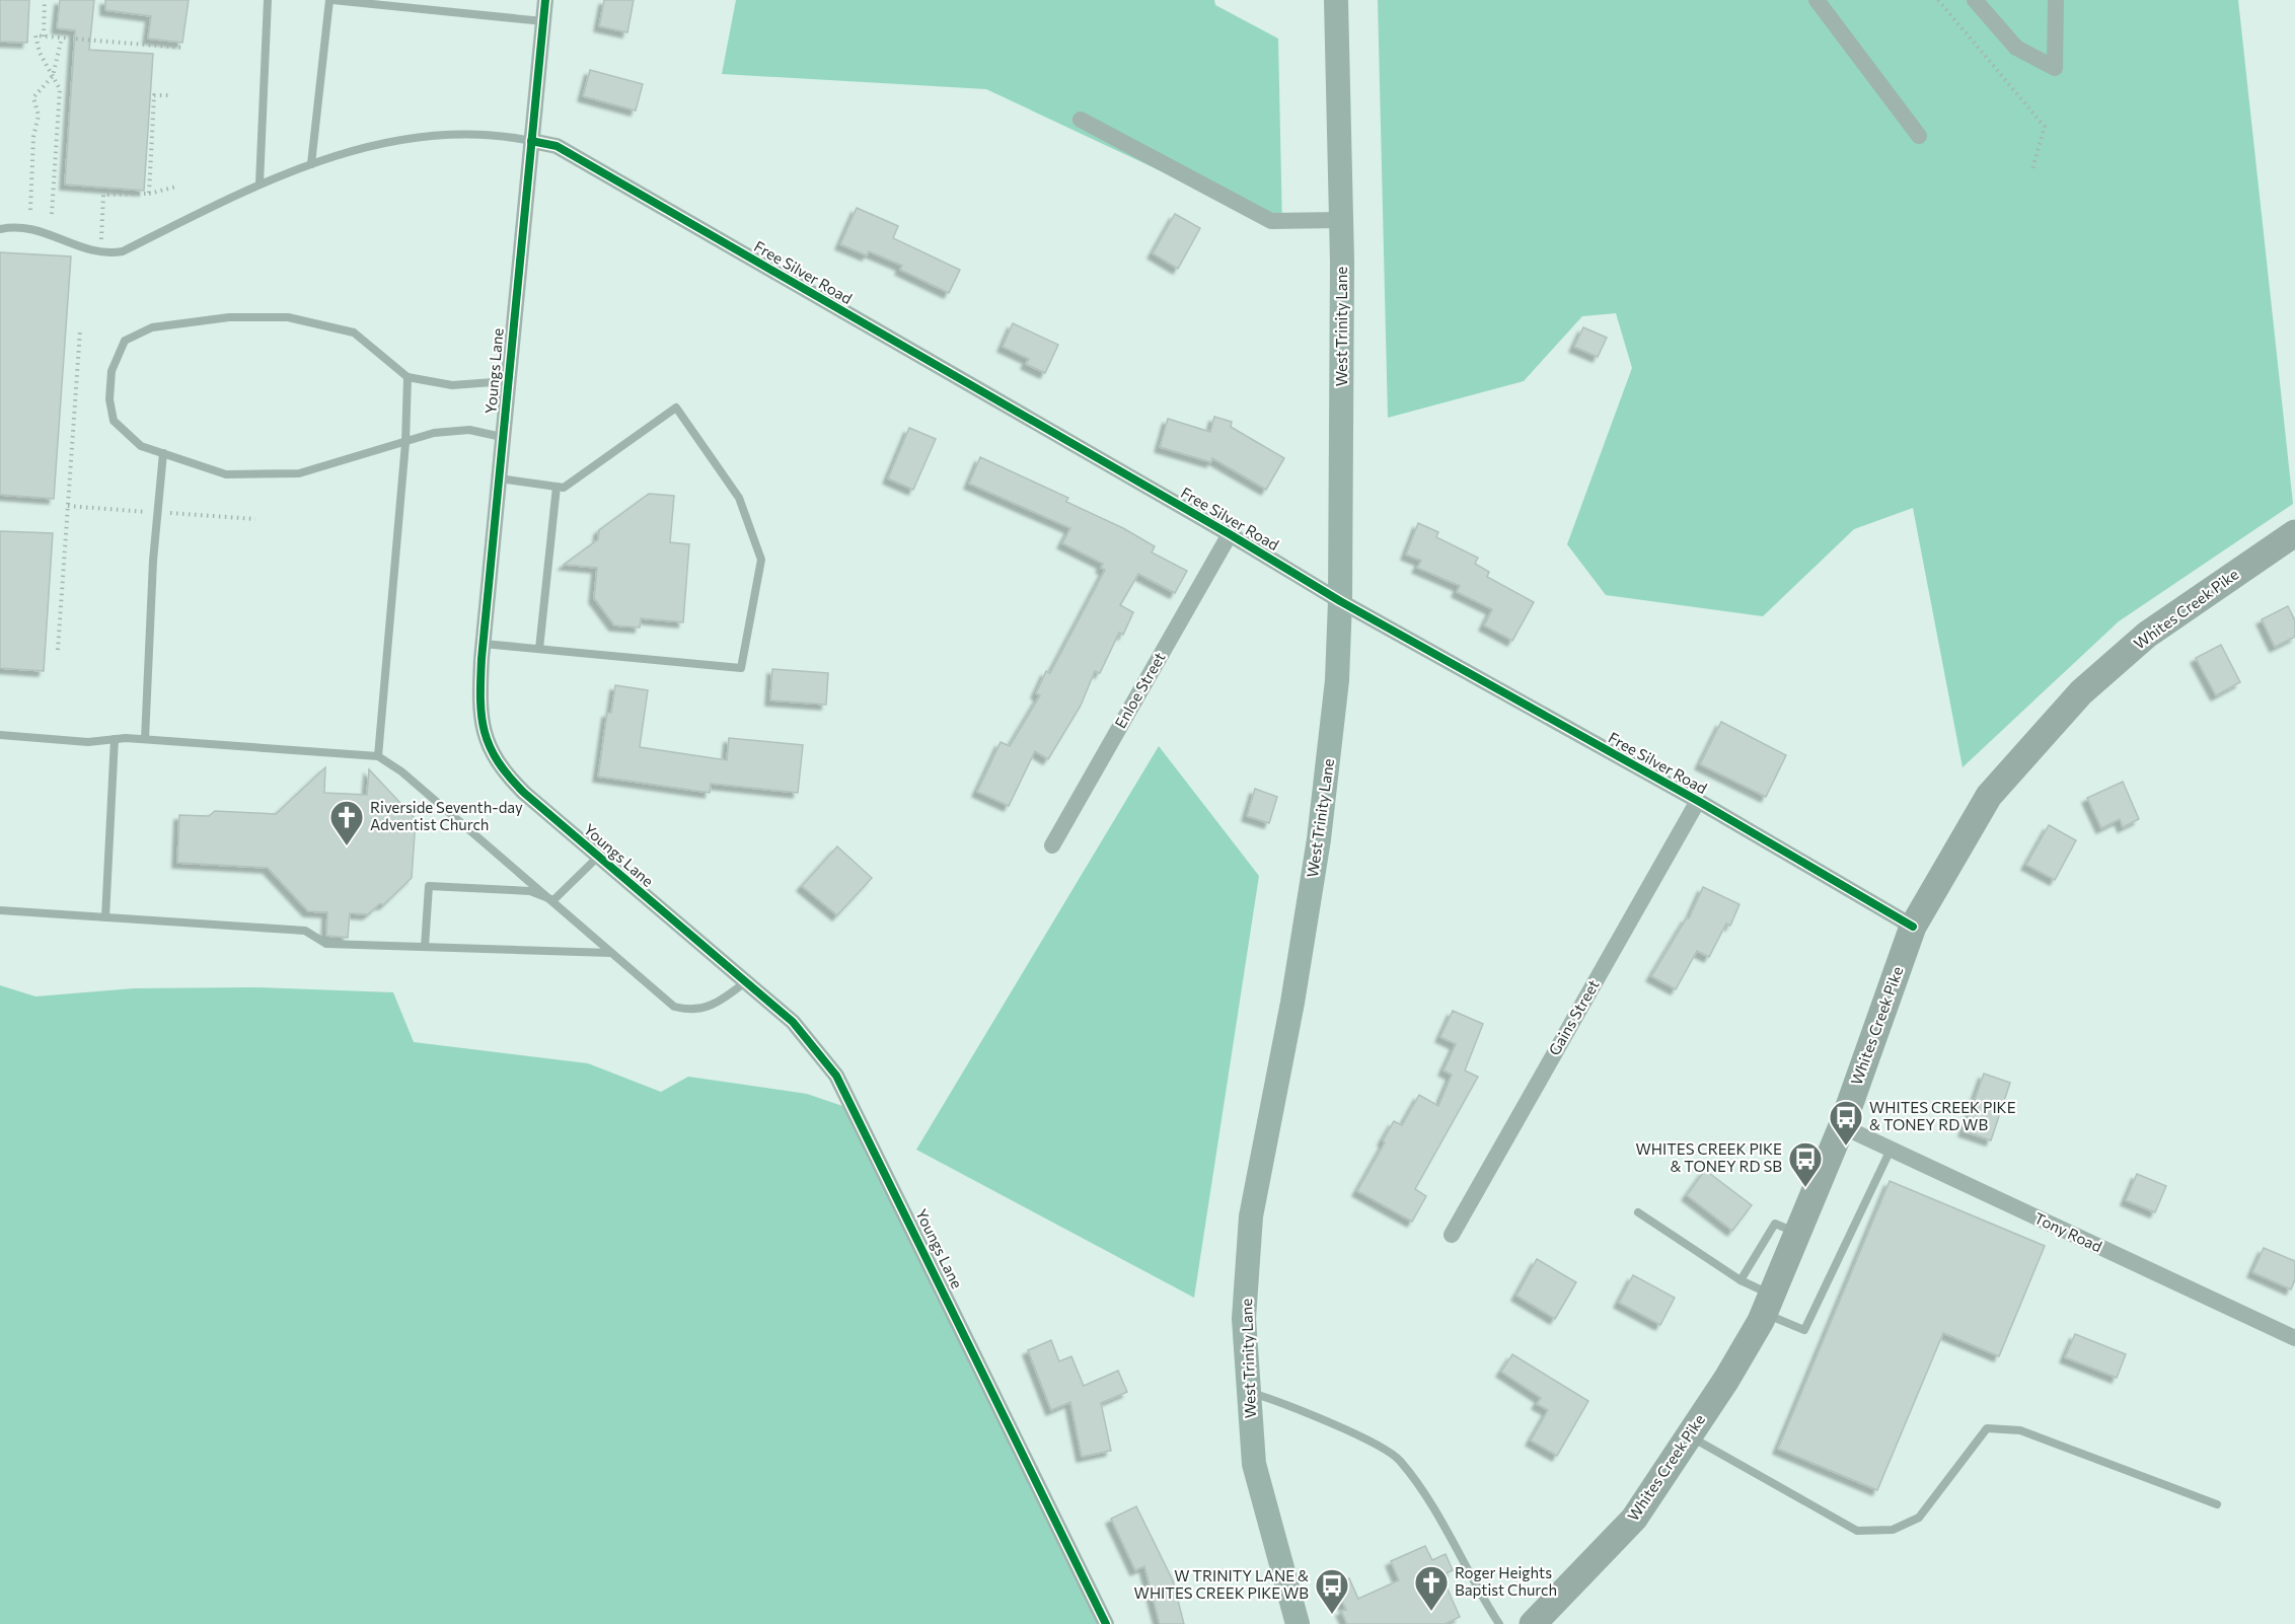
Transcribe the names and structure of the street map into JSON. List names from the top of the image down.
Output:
{
  "streets": {
    "main road": ["West Trinity Lane", "Whites Creek Pike"],
    "street": [
      "Free Silver Road",
      "Youngs Lane",
      "Enloe Street",
      "Gains Street",
      "Tony Road"
    ]
  },
  "crossings": [
    ["Free Silver Road", "West Trinity Lane"],
    ["Free Silver Road", "Youngs Lane"],
    ["Free Silver Road", "Whites Creek Pike"],
    ["Free Silver Road", "Enloe Street"],
    ["Free Silver Road", "Gains Street"],
    ["Whites Creek Pike", "Tony Road"]
  ],
  "places": {
    "church": ["Riverside Seventh-day Adventist Church", "Roger Heights Baptist Church"],
    "bus stop": ["WHITES CREEK PIKE & TONEY RD WB", "WHITES CREEK PIKE & TONEY RD SB", "W TRINITY LANE & WHITES CREEK PIKE WB"]
  }
}
